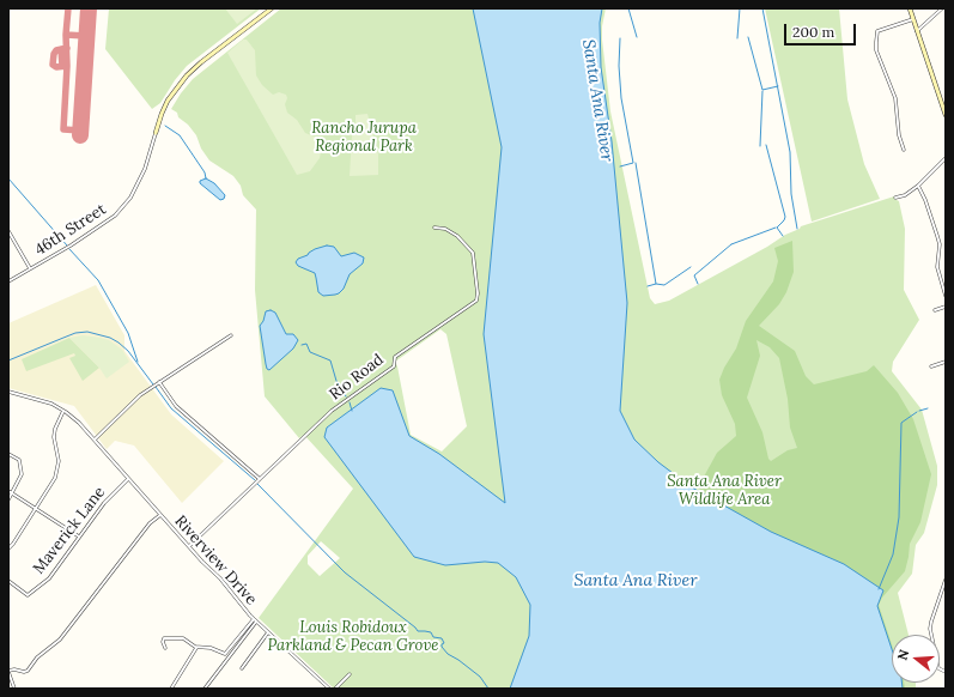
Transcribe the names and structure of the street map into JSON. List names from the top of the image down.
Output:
{
  "streets": {
    "street": [
      "46th Street",
      "Rio Road",
      "Maverick Lane",
      "Riverview Drive"
    ]
  },
  "crossings": [
    ["Rio Road", "Riverview Drive"],
    ["Maverick Lane", "Riverview Drive"]
  ],
  "water": ["Santa Ana River"],
  "parks": ["Rancho Jurupa Regional Park", "Santa Ana River Wildlife Area", "Louis Robidoux Parkland & Pecan Grove"],
  "scale_bar": "200 m",
  "north": "left"
}
